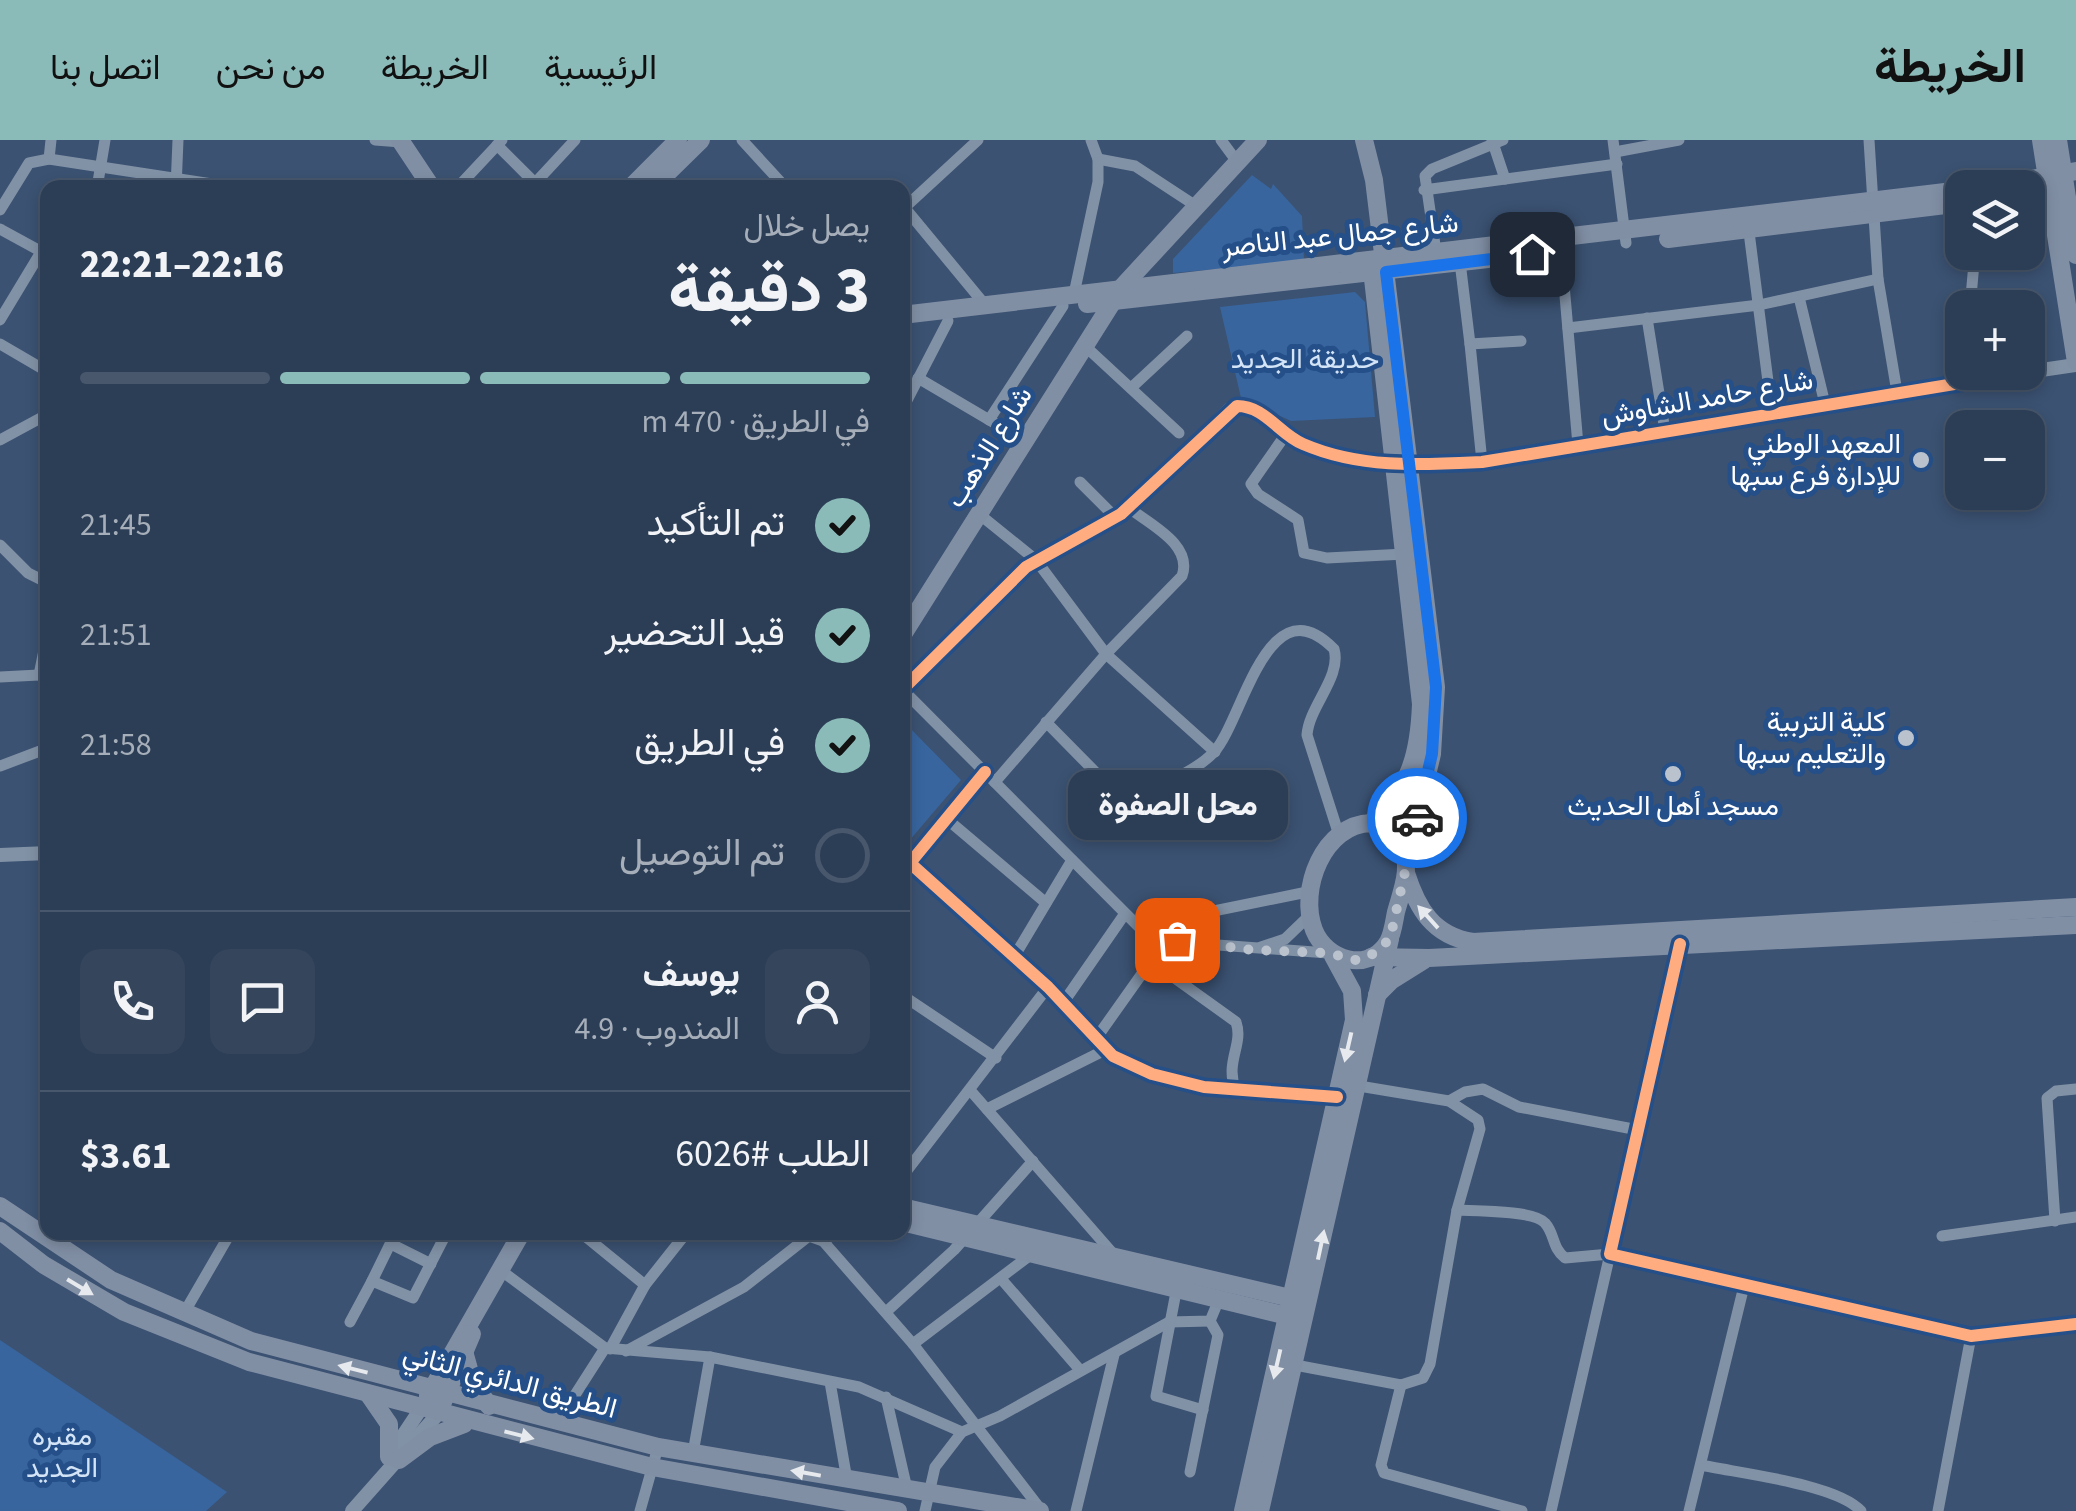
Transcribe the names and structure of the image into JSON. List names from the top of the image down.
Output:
{
  "streets": {
    "main road": ["شارع جمال عبد الناصر", "شارع الذهب", "الطريق الدائري الثاني"],
    "street": ["شارع حامد الشاوش"]
  },
  "crossings": [
    ["شارع جمال عبد الناصر", "شارع الذهب"]
  ],
  "parks": ["حديقة الجديد", "مقبره الجديد"],
  "places": [
    "المعهد الوطني للإدارة فرع سبها",
    "كلية التربية والتعليم سبها",
    "مسجد أهل الحديث",
    "محل الصفوة"
  ],
  "page": {
    "header": "الخريطة",
    "nav": [
      "الرئيسية",
      "الخريطة",
      "من نحن",
      "اتصل بنا"
    ],
    "map_buttons": ["+", "−"],
    "heading": ["3 دقيقة", "يصل خلال", "22:16–22:21"],
    "panel": [
      "يوسف",
      "المندوب · 4.9",
      "الطلب #6026",
      "$3.61"
    ],
    "bar": "في الطريق · 470 m",
    "list": [
      ["تم التأكيد", "21:45"],
      ["قيد التحضير", "21:51"],
      ["في الطريق", "21:58"],
      "تم التوصيل"
    ],
    "bubble": "محل الصفوة"
  }
}
